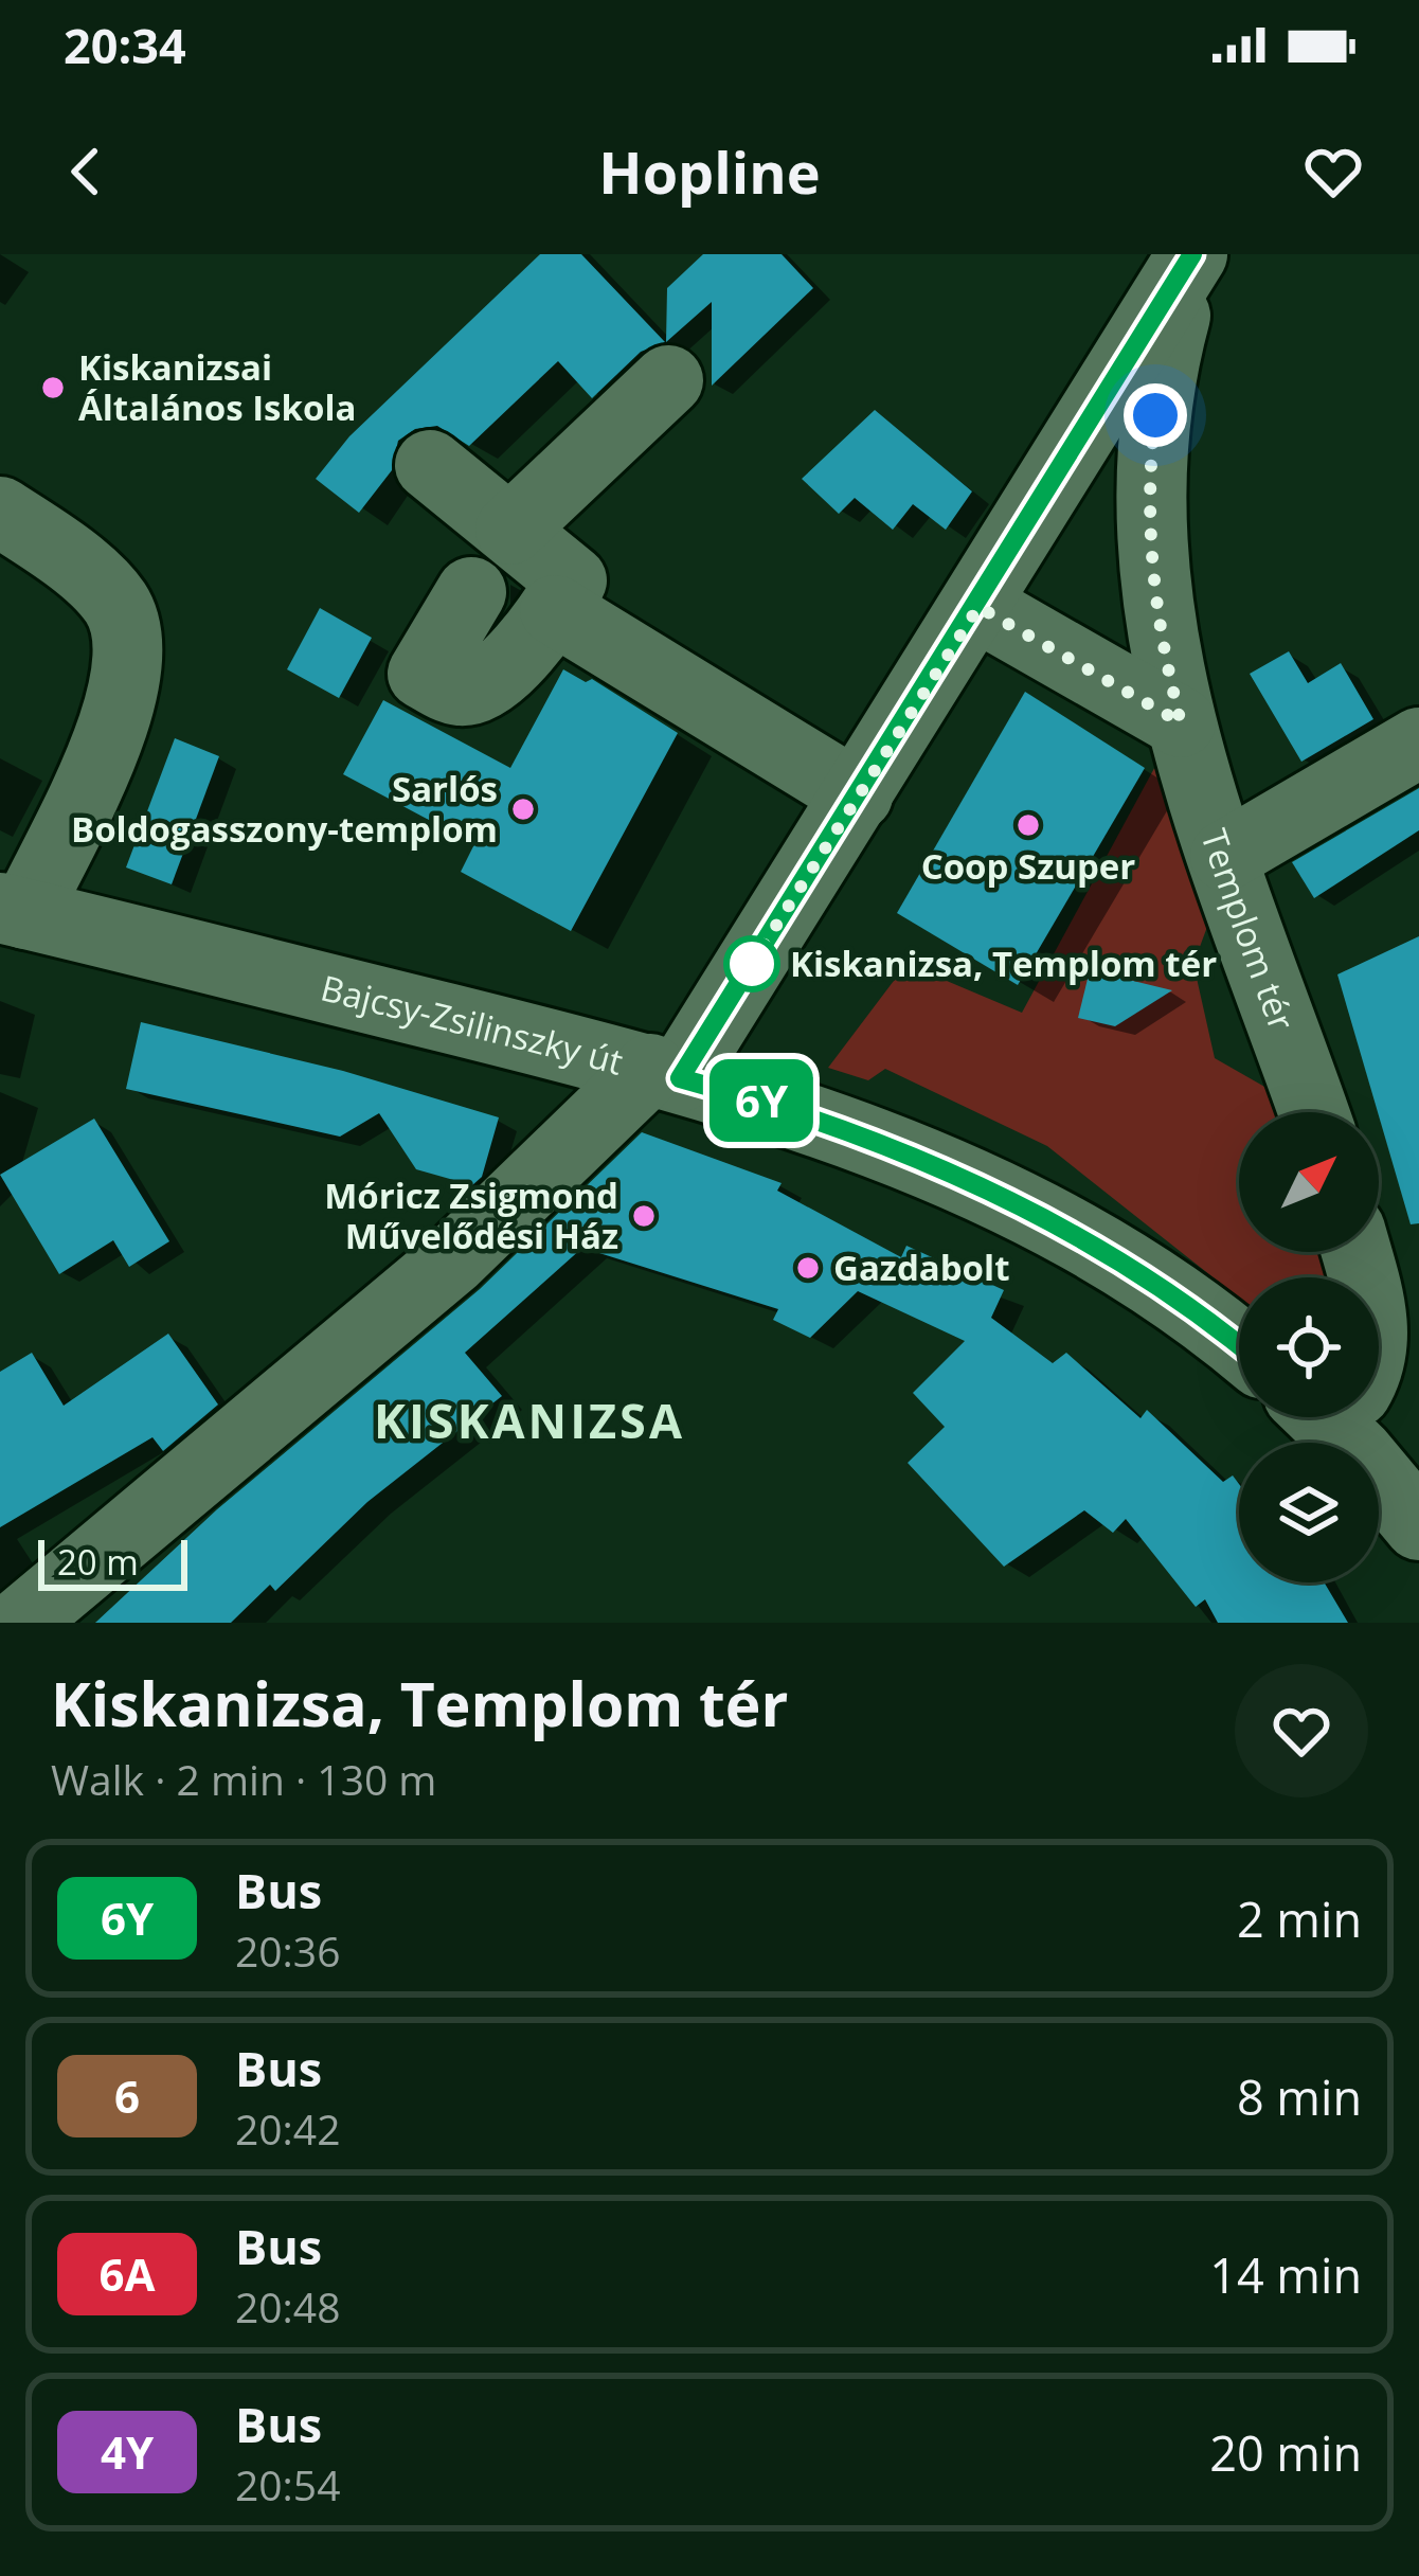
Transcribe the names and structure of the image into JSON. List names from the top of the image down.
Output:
{
  "streets": {
    "street": ["Templom tér", "Bajcsy-Zsilinszky út"]
  },
  "districts": ["KISKANIZSA"],
  "places": [
    "Kiskanizsai Általános Iskola",
    "Sarlós Boldogasszony-templom",
    "Coop Szuper",
    "Kiskanizsa, Templom tér",
    "Móricz Zsigmond Művelődési Ház",
    "Gazdabolt"
  ],
  "lines": ["bus line 6Y"],
  "scale_bar": "20 m",
  "north": "top right",
  "page": {
    "status": "20:34",
    "header": "Hopline",
    "on_map": "6Y",
    "scale": "20 m",
    "heading": ["Kiskanizsa, Templom tér", "Walk · 2 min · 130 m"],
    "list": [
      {
        "mark": "6Y",
        "name": "Bus",
        "note": "20:36",
        "value": "2 min"
      },
      {
        "mark": "6",
        "name": "Bus",
        "note": "20:42",
        "value": "8 min"
      },
      {
        "mark": "6A",
        "name": "Bus",
        "note": "20:48",
        "value": "14 min"
      },
      {
        "mark": "4Y",
        "name": "Bus",
        "note": "20:54",
        "value": "20 min"
      }
    ]
  }
}
